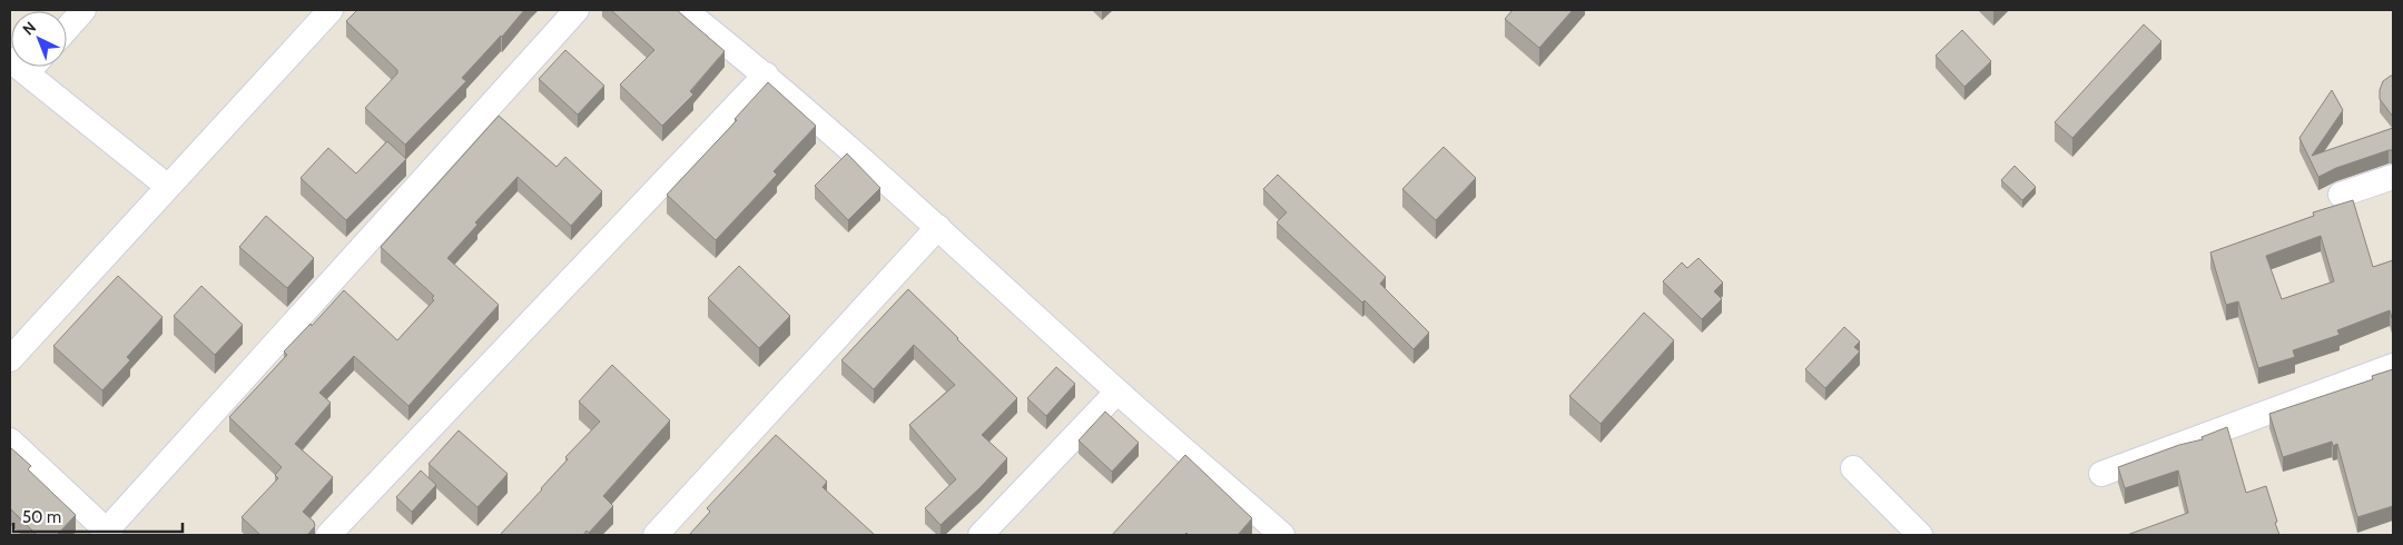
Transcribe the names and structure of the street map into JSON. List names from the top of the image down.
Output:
{
  "scale_bar": "50 m",
  "north": "top left"
}
